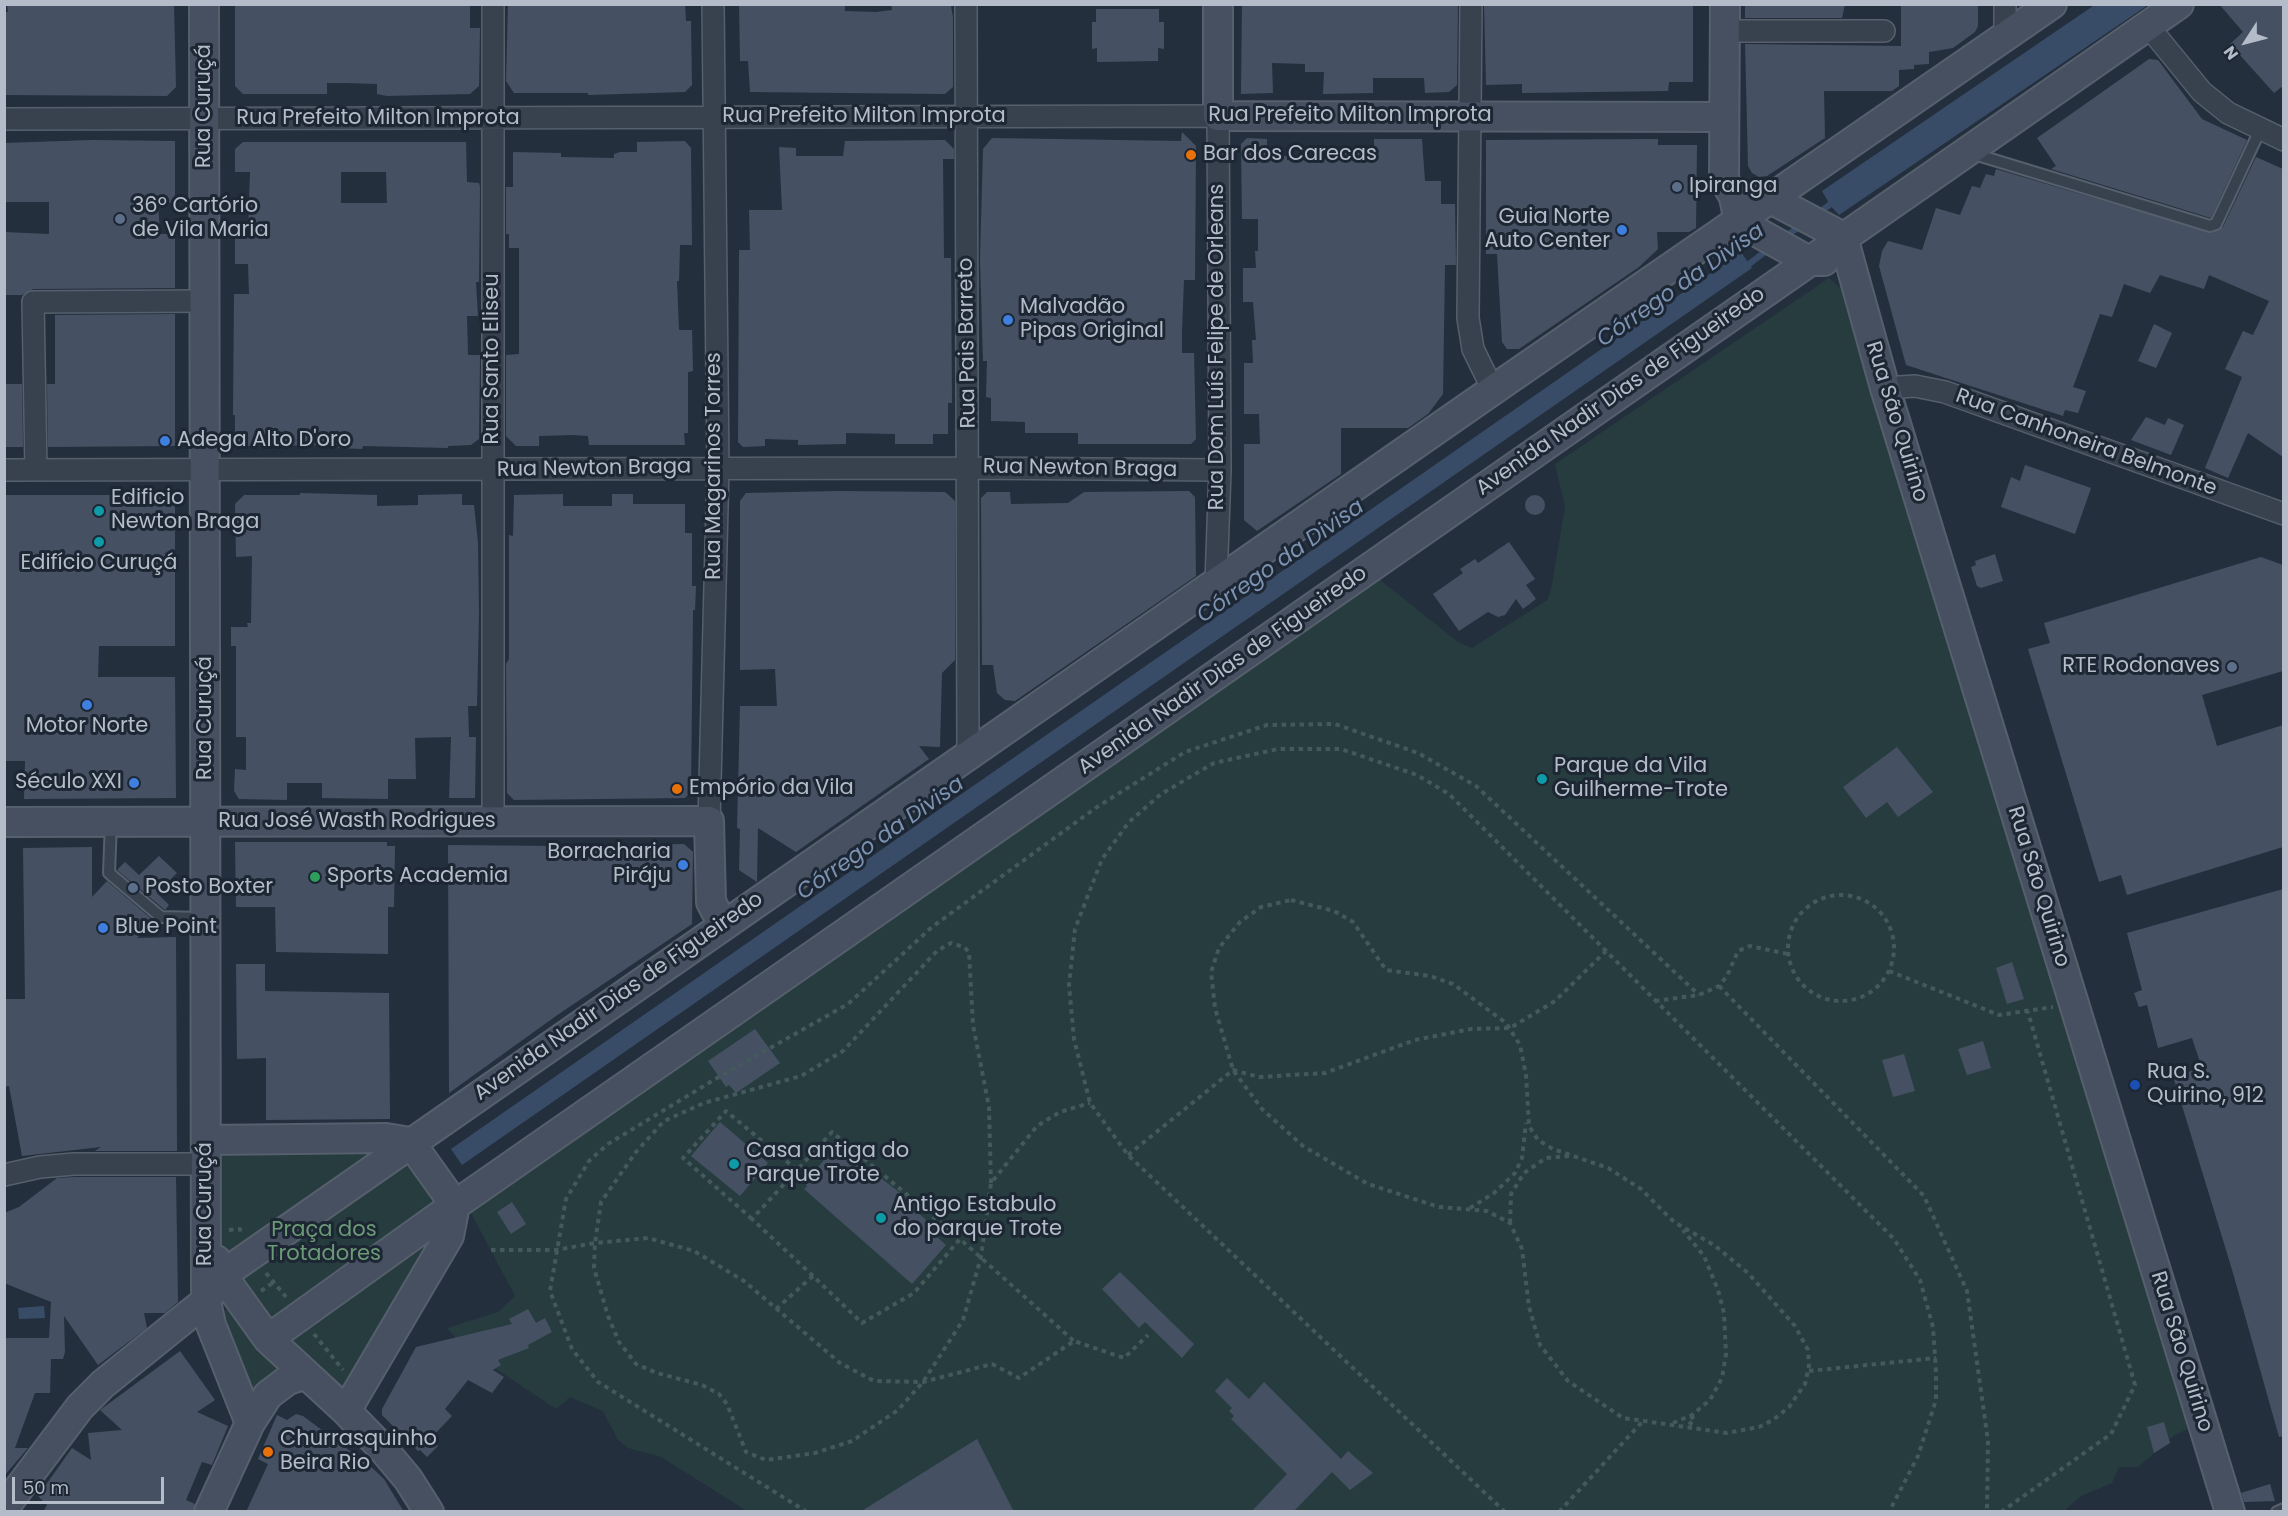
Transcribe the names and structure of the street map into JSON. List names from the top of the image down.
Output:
{
  "streets": {
    "main road": [
      "Rua Curuçá",
      "Rua Prefeito Milton Improta",
      "Rua Dom Luís Felipe de Orleans",
      "Avenida Nadir Dias de Figueiredo",
      "Rua São Quirino",
      "Rua Magarinos Torres",
      "Rua José Wasth Rodrigues"
    ],
    "street": [
      "Rua Pais Barreto",
      "Rua Santo Eliseu",
      "Rua Canhoneira Belmonte",
      "Rua Newton Braga"
    ]
  },
  "crossings": [
    ["Rua Curuçá", "Rua Prefeito Milton Improta"],
    ["Rua Curuçá", "Avenida Nadir Dias de Figueiredo"],
    ["Rua Curuçá", "Rua Newton Braga"],
    ["Rua Curuçá", "Rua José Wasth Rodrigues"],
    ["Rua Prefeito Milton Improta", "Rua Pais Barreto"],
    ["Rua Prefeito Milton Improta", "Rua Dom Luís Felipe de Orleans"],
    ["Rua Prefeito Milton Improta", "Rua Santo Eliseu"],
    ["Rua Prefeito Milton Improta", "Rua Magarinos Torres"],
    ["Rua Pais Barreto", "Avenida Nadir Dias de Figueiredo"],
    ["Rua Pais Barreto", "Rua Newton Braga"],
    ["Rua Dom Luís Felipe de Orleans", "Avenida Nadir Dias de Figueiredo"],
    ["Rua Dom Luís Felipe de Orleans", "Rua Newton Braga"],
    ["Rua Santo Eliseu", "Rua Newton Braga"],
    ["Rua Santo Eliseu", "Rua José Wasth Rodrigues"],
    ["Avenida Nadir Dias de Figueiredo", "Rua São Quirino"],
    ["Avenida Nadir Dias de Figueiredo", "Rua Magarinos Torres"],
    ["Rua São Quirino", "Rua Canhoneira Belmonte"],
    ["Rua Magarinos Torres", "Rua Newton Braga"],
    ["Rua Magarinos Torres", "Rua José Wasth Rodrigues"]
  ],
  "water": ["Córrego da Divisa"],
  "parks": ["Praça dos Trotadores"],
  "places": [
    "Bar dos Carecas",
    "Ipiranga",
    "36º Cartório de Vila Maria",
    "Guia Norte Auto Center",
    "Malvadão Pipas Original",
    "Adega Alto D'oro",
    "Edificio Newton Braga",
    "Edifício Curuçá",
    "RTE Rodonaves",
    "Motor Norte",
    "Parque da Vila Guilherme-Trote",
    "Século XXI",
    "Empório da Vila",
    "Borracharia Piráju",
    "Sports Academia",
    "Posto Boxter",
    "Blue Point",
    "Rua S. Quirino, 912",
    "Casa antiga do Parque Trote",
    "Antigo Estabulo do parque Trote",
    "Churrasquinho Beira Rio"
  ],
  "scale_bar": "50 m",
  "north": "bottom left"
}
